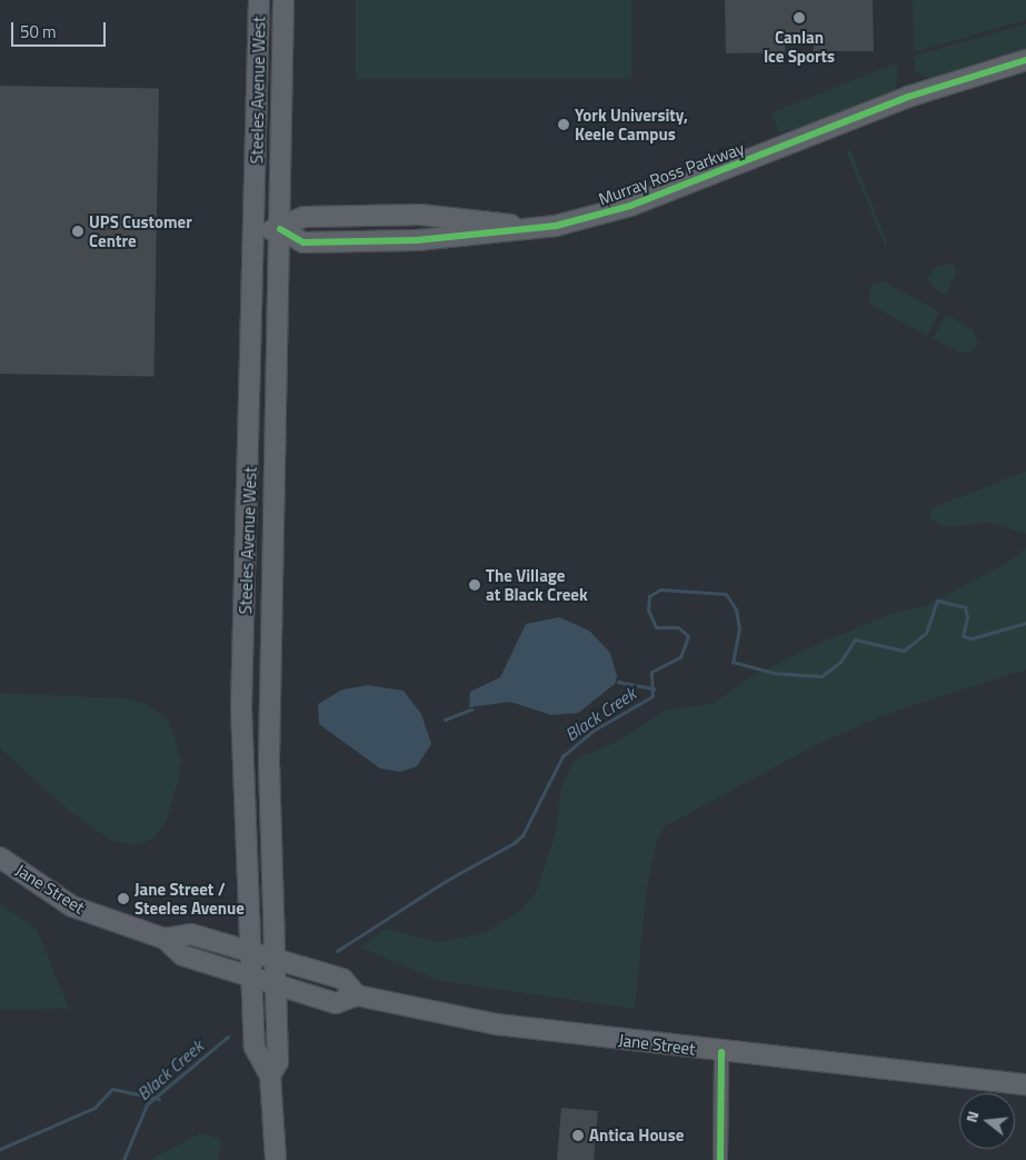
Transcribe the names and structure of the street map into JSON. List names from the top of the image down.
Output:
{
  "streets": {
    "main road": ["Steeles Avenue West", "Murray Ross Parkway", "Jane Street"]
  },
  "crossings": [
    ["Steeles Avenue West", "Murray Ross Parkway"],
    ["Steeles Avenue West", "Jane Street"]
  ],
  "water": ["Black Creek"],
  "places": [
    "Canlan Ice Sports",
    "York University, Keele Campus",
    "UPS Customer Centre",
    "The Village at Black Creek",
    "Jane Street / Steeles Avenue",
    "Antica House"
  ],
  "scale_bar": "50 m",
  "north": "left"
}
